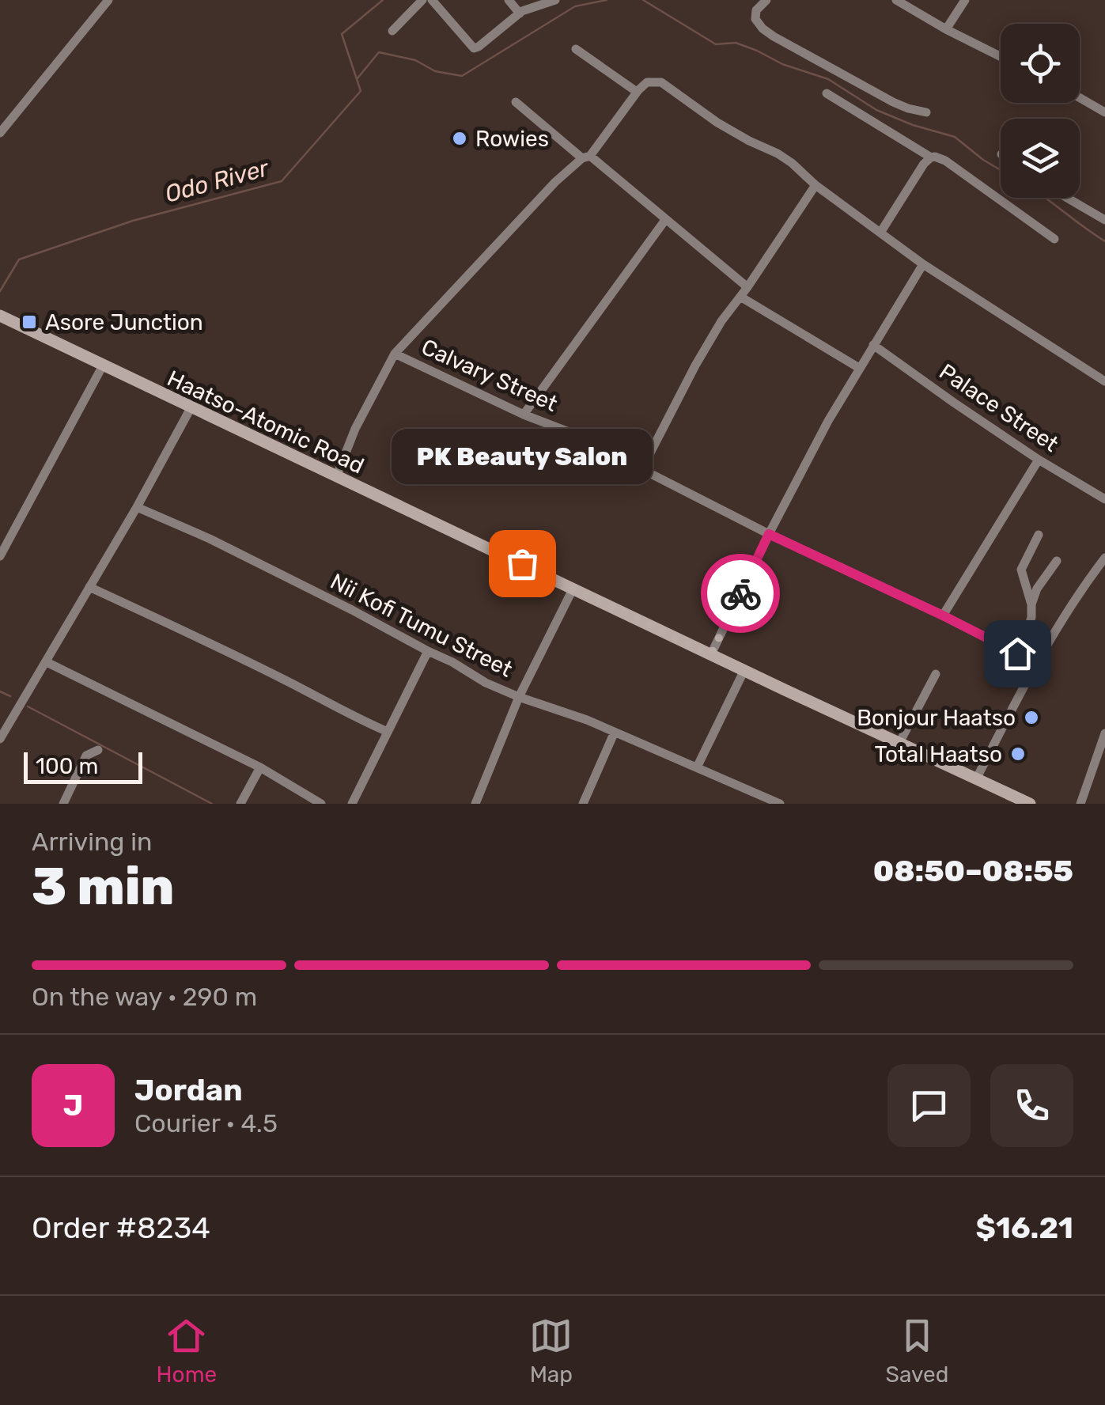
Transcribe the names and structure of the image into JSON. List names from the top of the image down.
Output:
{
  "streets": {
    "main road": ["Haatso-Atomic Road"],
    "street": ["Calvary Street", "Palace Street", "Nii Kofi Tumu Street"]
  },
  "water": ["Odo River"],
  "places": {
    "other": [
      "Rowies",
      "PK Beauty Salon",
      "Bonjour Haatso",
      "Total Haatso"
    ],
    "transit": ["Asore Junction"]
  },
  "scale_bar": "100 m",
  "page": {
    "bubble": "PK Beauty Salon",
    "scale": "100 m",
    "heading": ["3 min", "Arriving in", "08:50–08:55"],
    "panel": [
      "Jordan",
      "Courier · 4.5",
      "Order #8234",
      "$16.21"
    ],
    "bar": "On the way · 290 m",
    "round": "J",
    "tabs": ["Home", "Map", "Saved"]
  }
}
